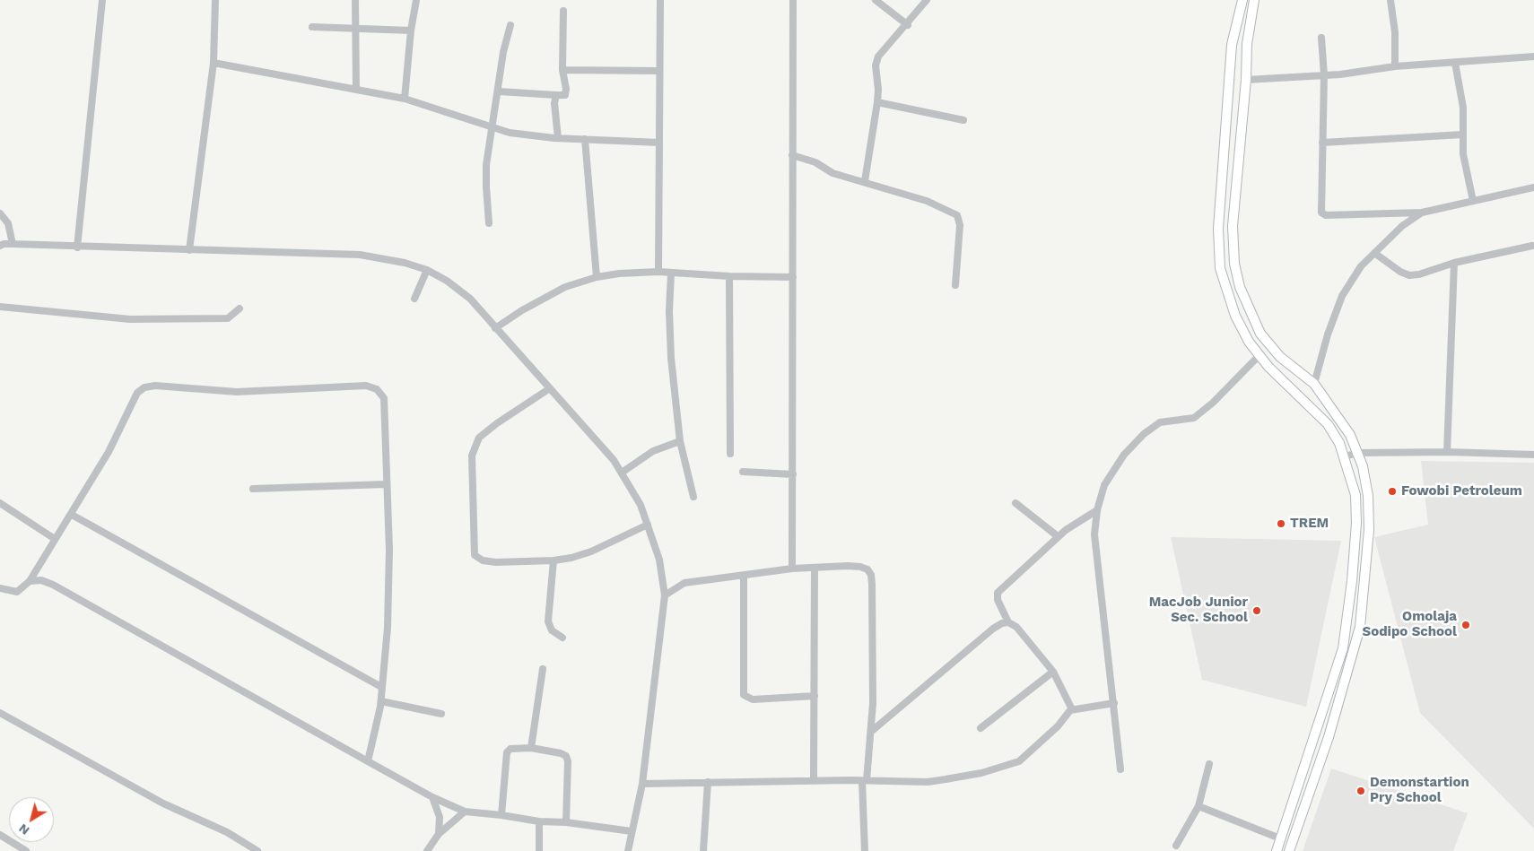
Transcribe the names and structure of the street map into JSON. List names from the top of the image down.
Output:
{
  "places": [
    "Fowobi Petroleum",
    "TREM",
    "MacJob Junior Sec. School",
    "Omolaja Sodipo School",
    "Demonstartion Pry School"
  ],
  "north": "bottom left"
}
